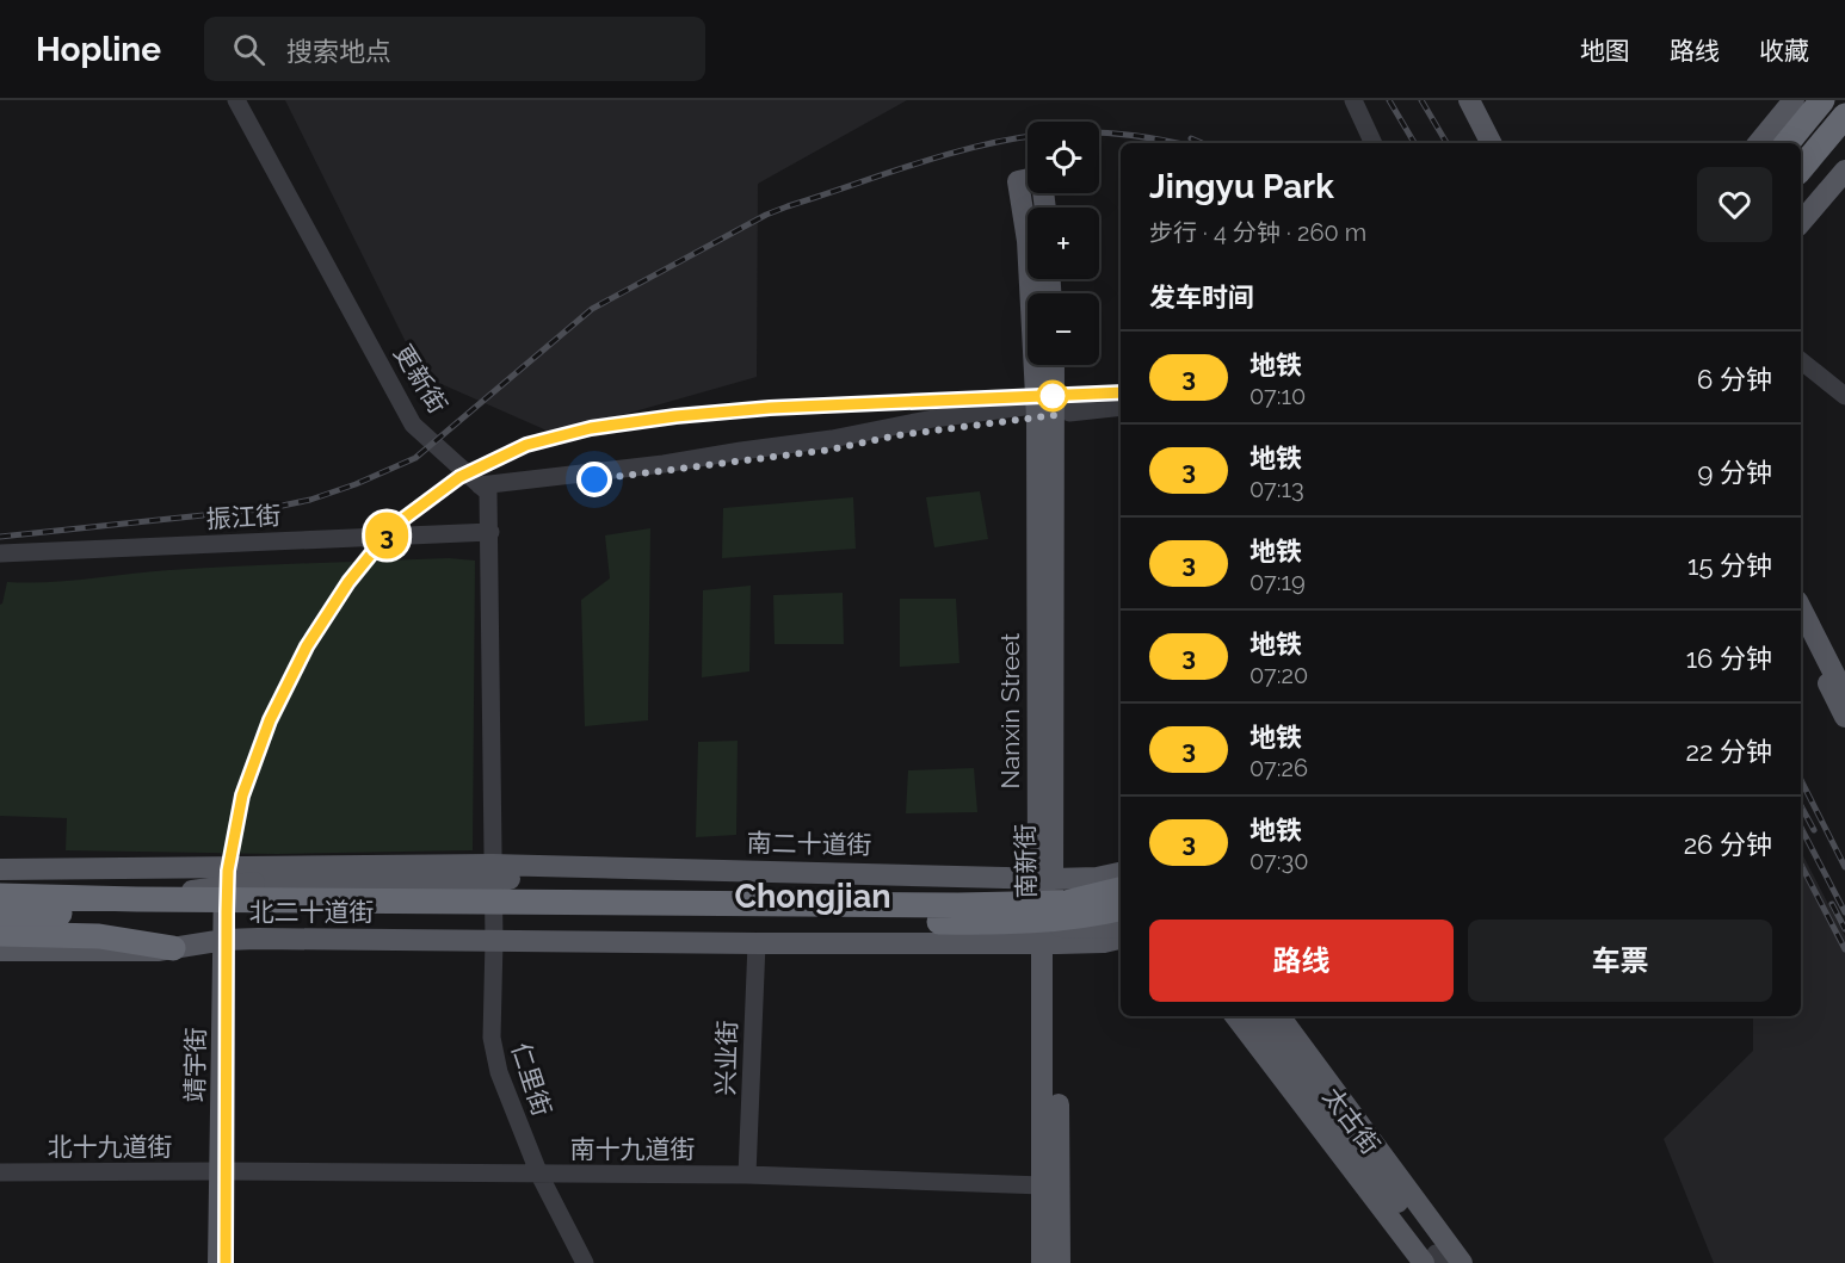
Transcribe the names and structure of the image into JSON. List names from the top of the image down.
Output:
{
  "streets": {
    "main road": [
      "南二十道街",
      "南新街",
      "北二十道街",
      "靖宇街",
      "太古街"
    ],
    "street": [
      "更新街",
      "振江街",
      "兴业街",
      "仁里街",
      "北十九道街",
      "南十九道街"
    ]
  },
  "crossings": [
    ["南二十道街", "南新街"],
    ["南二十道街", "北二十道街"],
    ["南二十道街", "仁里街"],
    ["北二十道街", "靖宇街"],
    ["北二十道街", "仁里街"],
    ["兴业街", "南十九道街"],
    ["靖宇街", "北十九道街"],
    ["靖宇街", "南十九道街"],
    ["仁里街", "南十九道街"],
    ["北十九道街", "南十九道街"]
  ],
  "districts": ["Chongjian"],
  "lines": ["metro line 3"],
  "page": {
    "header": "Hopline",
    "search": "搜索地点",
    "nav": ["地图", "路线", "收藏"],
    "on_map": "3",
    "map_buttons": ["+", "−"],
    "heading": [
      ["Jingyu Park", "步行 · 4 分钟 · 260 m"],
      "发车时间"
    ],
    "list": [
      {
        "mark": "3",
        "name": "地铁",
        "note": "07:10",
        "value": "6 分钟"
      },
      {
        "mark": "3",
        "name": "地铁",
        "note": "07:13",
        "value": "9 分钟"
      },
      {
        "mark": "3",
        "name": "地铁",
        "note": "07:19",
        "value": "15 分钟"
      },
      {
        "mark": "3",
        "name": "地铁",
        "note": "07:20",
        "value": "16 分钟"
      },
      {
        "mark": "3",
        "name": "地铁",
        "note": "07:26",
        "value": "22 分钟"
      },
      {
        "mark": "3",
        "name": "地铁",
        "note": "07:30",
        "value": "26 分钟"
      }
    ],
    "buttons": ["路线", "车票"]
  }
}
